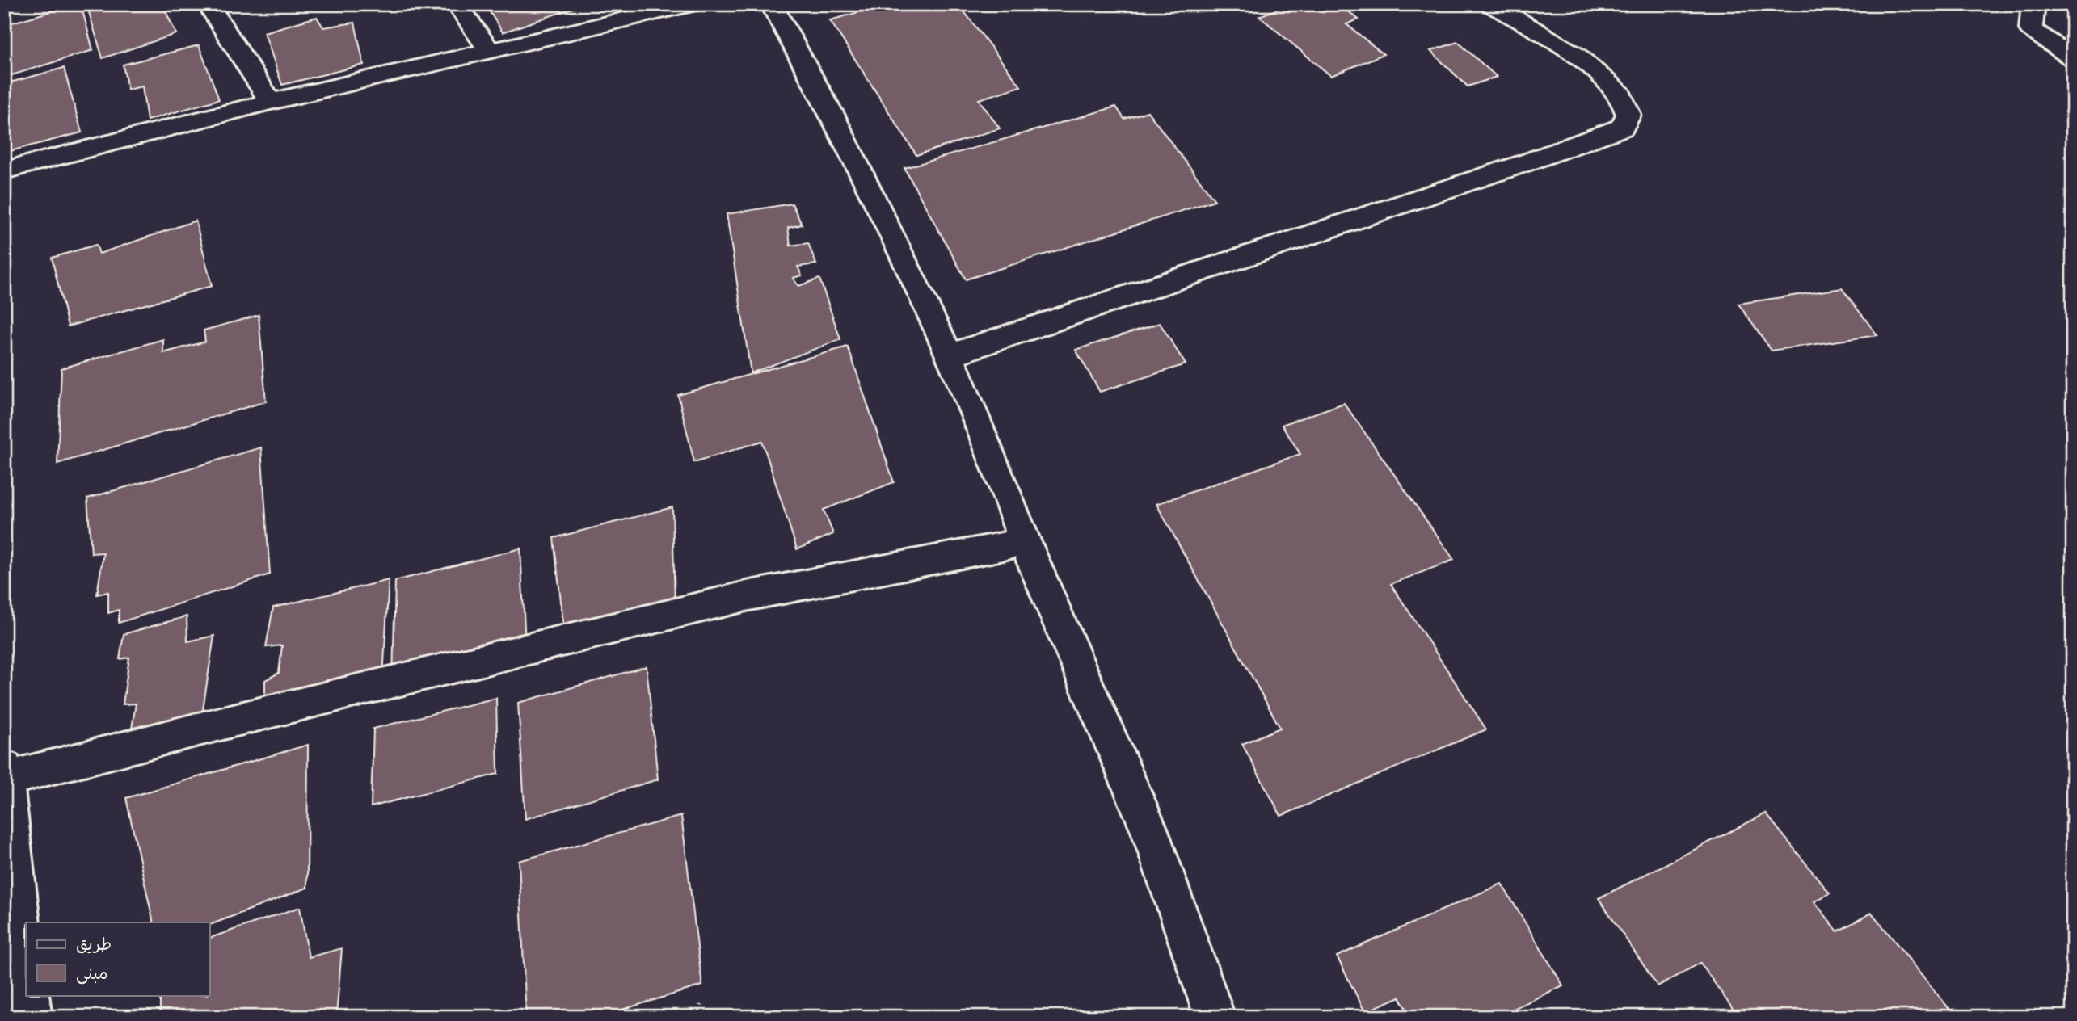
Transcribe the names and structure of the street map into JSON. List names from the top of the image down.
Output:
{
  "legend": ["طريق", "مبنى"]
}
